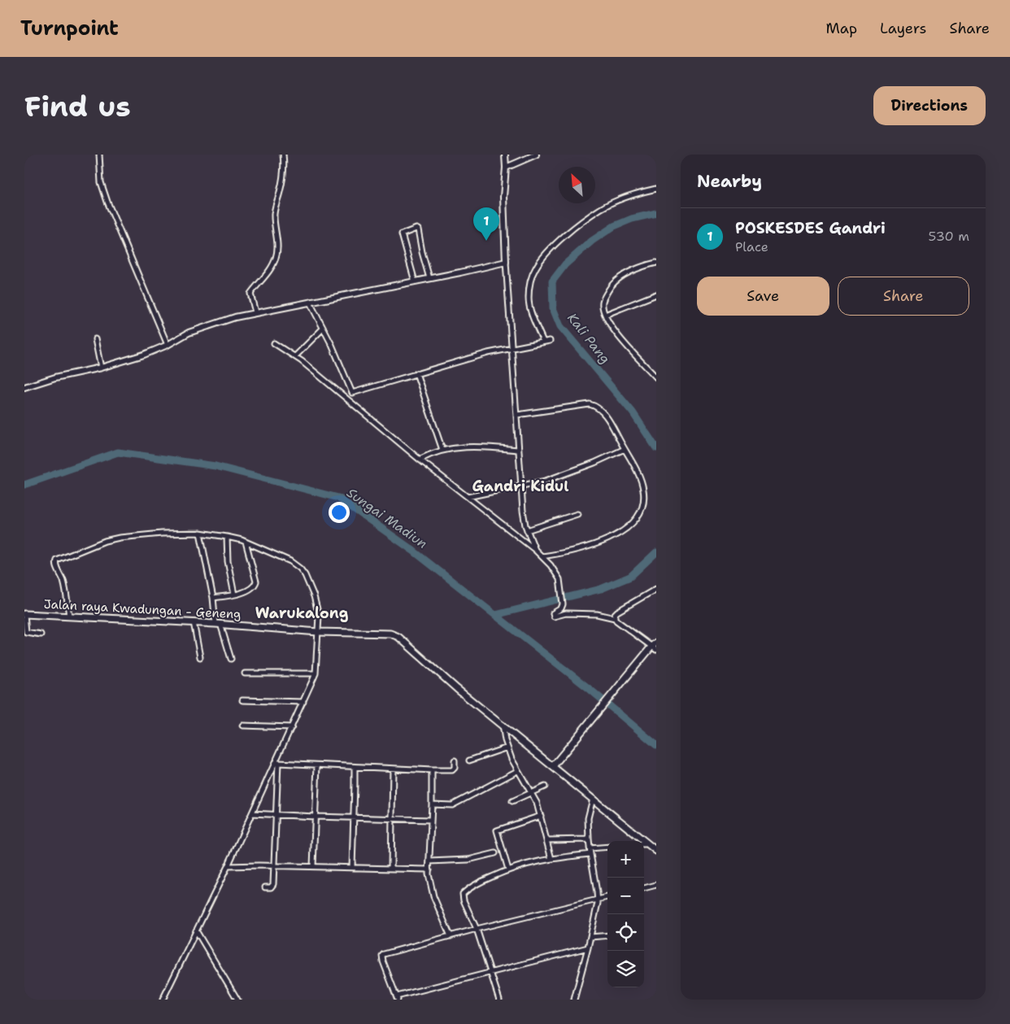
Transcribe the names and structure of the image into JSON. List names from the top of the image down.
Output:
{
  "streets": {
    "main road": ["Jalan raya Kwadungan - Geneng"]
  },
  "districts": ["Gandri Kidul", "Warukalong"],
  "water": ["Kali Pang", "Sungai Madiun"],
  "north": "top left",
  "page": {
    "header": "Turnpoint",
    "nav": ["Map", "Layers", "Share"],
    "buttons": [
      "Directions",
      ["Save", "Share"]
    ],
    "title": "Find us",
    "heading": "Nearby",
    "pins": "1",
    "list": [
      {
        "mark": "1",
        "name": "POSKESDES Gandri",
        "note": "Place",
        "value": "530 m"
      }
    ],
    "map_buttons": ["+", "−"]
  }
}
